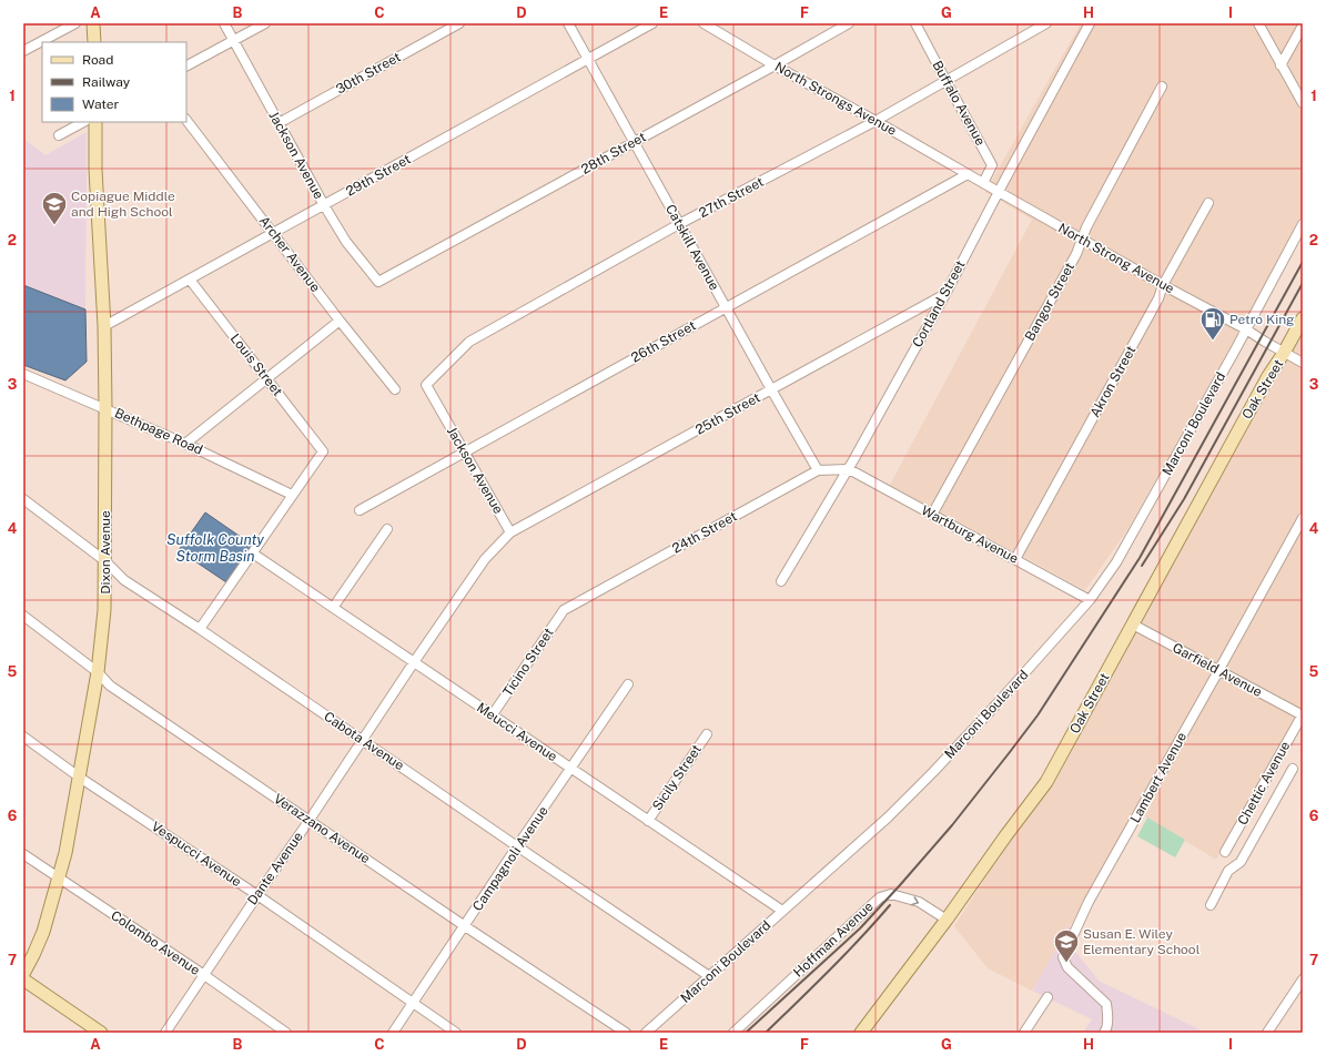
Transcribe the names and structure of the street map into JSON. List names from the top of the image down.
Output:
{
  "streets": {
    "main road": ["Oak Street", "Dixon Avenue"],
    "street": [
      "30th Street",
      "North Strongs Avenue",
      "Buffalo Avenue",
      "28th Street",
      "Jackson Avenue",
      "29th Street",
      "27th Street",
      "Catskill Avenue",
      "Archer Avenue",
      "North Strong Avenue",
      "Bangor Street",
      "Cortland Street",
      "26th Street",
      "Louis Street",
      "Akron Street",
      "25th Street",
      "Marconi Boulevard",
      "Bethpage Road",
      "24th Street",
      "Wartburg Avenue",
      "Ticino Street",
      "Garfield Avenue",
      "Meucci Avenue",
      "Cabota Avenue",
      "Sicily Street",
      "Lambert Avenue",
      "Chettic Avenue",
      "Verazzano Avenue",
      "Vespucci Avenue",
      "Campagnoli Avenue",
      "Dante Avenue",
      "Hoffman Avenue",
      "Colombo Avenue"
    ]
  },
  "crossings": [
    ["30th Street", "Jackson Avenue"],
    ["North Strongs Avenue", "28th Street"],
    ["North Strongs Avenue", "27th Street"],
    ["North Strongs Avenue", "North Strong Avenue"],
    ["North Strongs Avenue", "26th Street"],
    ["Buffalo Avenue", "27th Street"],
    ["Buffalo Avenue", "North Strong Avenue"],
    ["28th Street", "Jackson Avenue"],
    ["28th Street", "Catskill Avenue"],
    ["Jackson Avenue", "29th Street"],
    ["Jackson Avenue", "27th Street"],
    ["Jackson Avenue", "26th Street"],
    ["Jackson Avenue", "25th Street"],
    ["Jackson Avenue", "Dante Avenue"],
    ["29th Street", "Catskill Avenue"],
    ["29th Street", "Archer Avenue"],
    ["29th Street", "Louis Street"],
    ["29th Street", "Dixon Avenue"],
    ["27th Street", "Catskill Avenue"],
    ["Catskill Avenue", "26th Street"],
    ["Catskill Avenue", "25th Street"],
    ["Catskill Avenue", "24th Street"],
    ["North Strong Avenue", "Bangor Street"],
    ["North Strong Avenue", "Cortland Street"],
    ["North Strong Avenue", "26th Street"],
    ["North Strong Avenue", "Akron Street"],
    ["North Strong Avenue", "Oak Street"],
    ["North Strong Avenue", "Marconi Boulevard"],
    ["Bangor Street", "Wartburg Avenue"],
    ["Cortland Street", "25th Street"],
    ["Cortland Street", "24th Street"],
    ["Cortland Street", "Wartburg Avenue"],
    ["Louis Street", "Bethpage Road"],
    ["Akron Street", "Wartburg Avenue"],
    ["Oak Street", "Garfield Avenue"],
    ["Oak Street", "Hoffman Avenue"],
    ["25th Street", "Dante Avenue"],
    ["Marconi Boulevard", "Wartburg Avenue"],
    ["Marconi Boulevard", "Meucci Avenue"],
    ["Marconi Boulevard", "Cabota Avenue"],
    ["Bethpage Road", "Dixon Avenue"],
    ["24th Street", "Wartburg Avenue"],
    ["24th Street", "Ticino Street"],
    ["Dixon Avenue", "Cabota Avenue"],
    ["Dixon Avenue", "Verazzano Avenue"],
    ["Dixon Avenue", "Vespucci Avenue"],
    ["Dixon Avenue", "Colombo Avenue"],
    ["Ticino Street", "Meucci Avenue"],
    ["Garfield Avenue", "Lambert Avenue"],
    ["Garfield Avenue", "Chettic Avenue"],
    ["Meucci Avenue", "Sicily Street"],
    ["Meucci Avenue", "Campagnoli Avenue"],
    ["Meucci Avenue", "Dante Avenue"],
    ["Cabota Avenue", "Campagnoli Avenue"],
    ["Cabota Avenue", "Dante Avenue"],
    ["Verazzano Avenue", "Campagnoli Avenue"],
    ["Verazzano Avenue", "Dante Avenue"],
    ["Vespucci Avenue", "Campagnoli Avenue"],
    ["Vespucci Avenue", "Dante Avenue"],
    ["Dante Avenue", "Colombo Avenue"]
  ],
  "one_way": ["Hoffman Avenue"],
  "water": ["Suffolk County Storm Basin"],
  "places": {
    "school or university": ["Copiague Middle and High School", "Susan E. Wiley Elementary School"],
    "fuel station": ["Petro King"]
  },
  "legend": ["Road", "Railway", "Water"],
  "grid": {
    "columns": [
      "A",
      "B",
      "C",
      "D",
      "E",
      "F",
      "G",
      "H",
      "I"
    ],
    "rows": [
      "1",
      "2",
      "3",
      "4",
      "5",
      "6",
      "7"
    ]
  }
}
